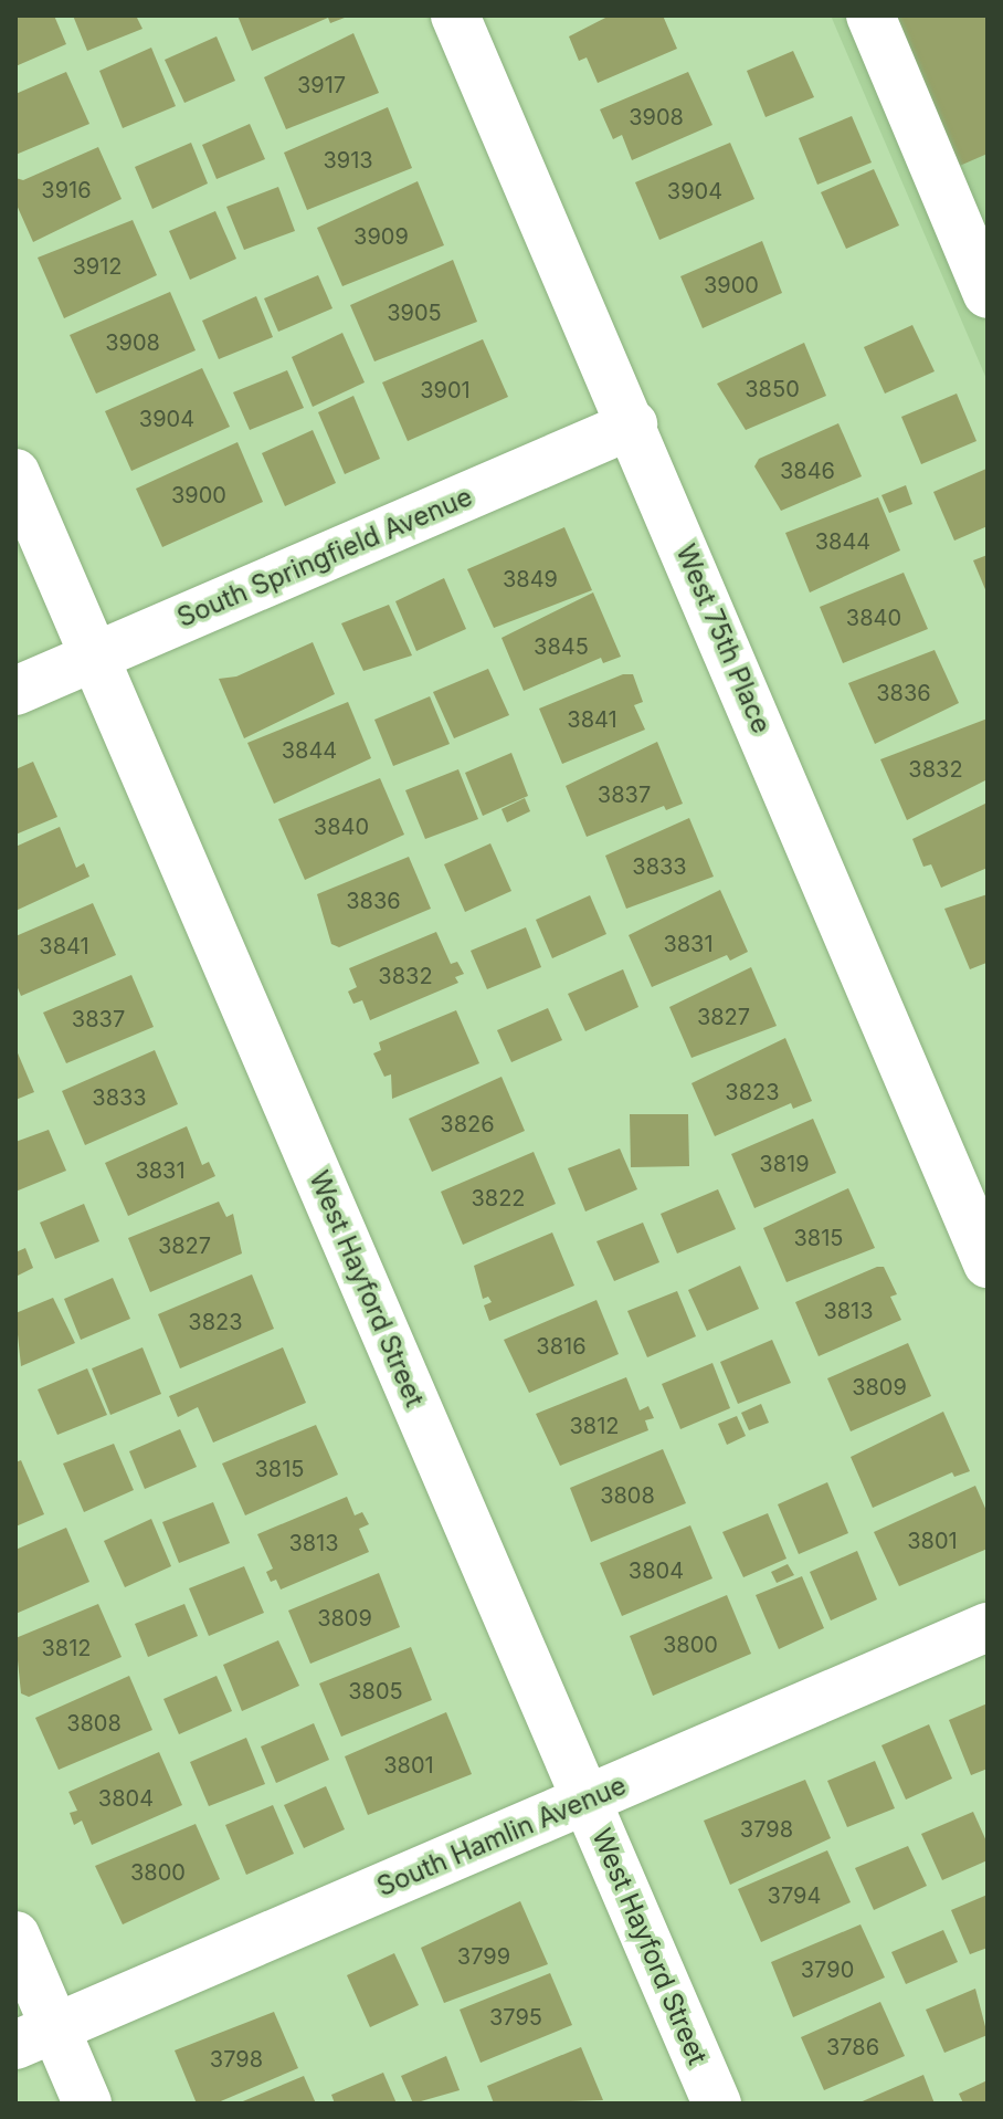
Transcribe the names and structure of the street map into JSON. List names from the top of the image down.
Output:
{
  "streets": {
    "street": [
      "South Springfield Avenue",
      "West 75th Place",
      "West Hayford Street",
      "South Hamlin Avenue"
    ]
  },
  "crossings": [
    ["South Springfield Avenue", "West 75th Place"],
    ["South Springfield Avenue", "West Hayford Street"],
    ["West Hayford Street", "South Hamlin Avenue"]
  ],
  "house_numbers": [
    "3917",
    "3908",
    "3913",
    "3916",
    "3904",
    "3909",
    "3912",
    "3900",
    "3905",
    "3908",
    "3850",
    "3901",
    "3904",
    "3846",
    "3900",
    "3844",
    "3849",
    "3840",
    "3845",
    "3836",
    "3841",
    "3844",
    "3832",
    "3837",
    "3840",
    "3833",
    "3836",
    "3831",
    "3841",
    "3832",
    "3827",
    "3837",
    "3823",
    "3833",
    "3826",
    "3819",
    "3831",
    "3822",
    "3815",
    "3827",
    "3813",
    "3823",
    "3816",
    "3809",
    "3812",
    "3815",
    "3808",
    "3801",
    "3813",
    "3804",
    "3809",
    "3800",
    "3812",
    "3805",
    "3808",
    "3801",
    "3804",
    "3798",
    "3800",
    "3794",
    "3799",
    "3790",
    "3795",
    "3786",
    "3798"
  ]
}
